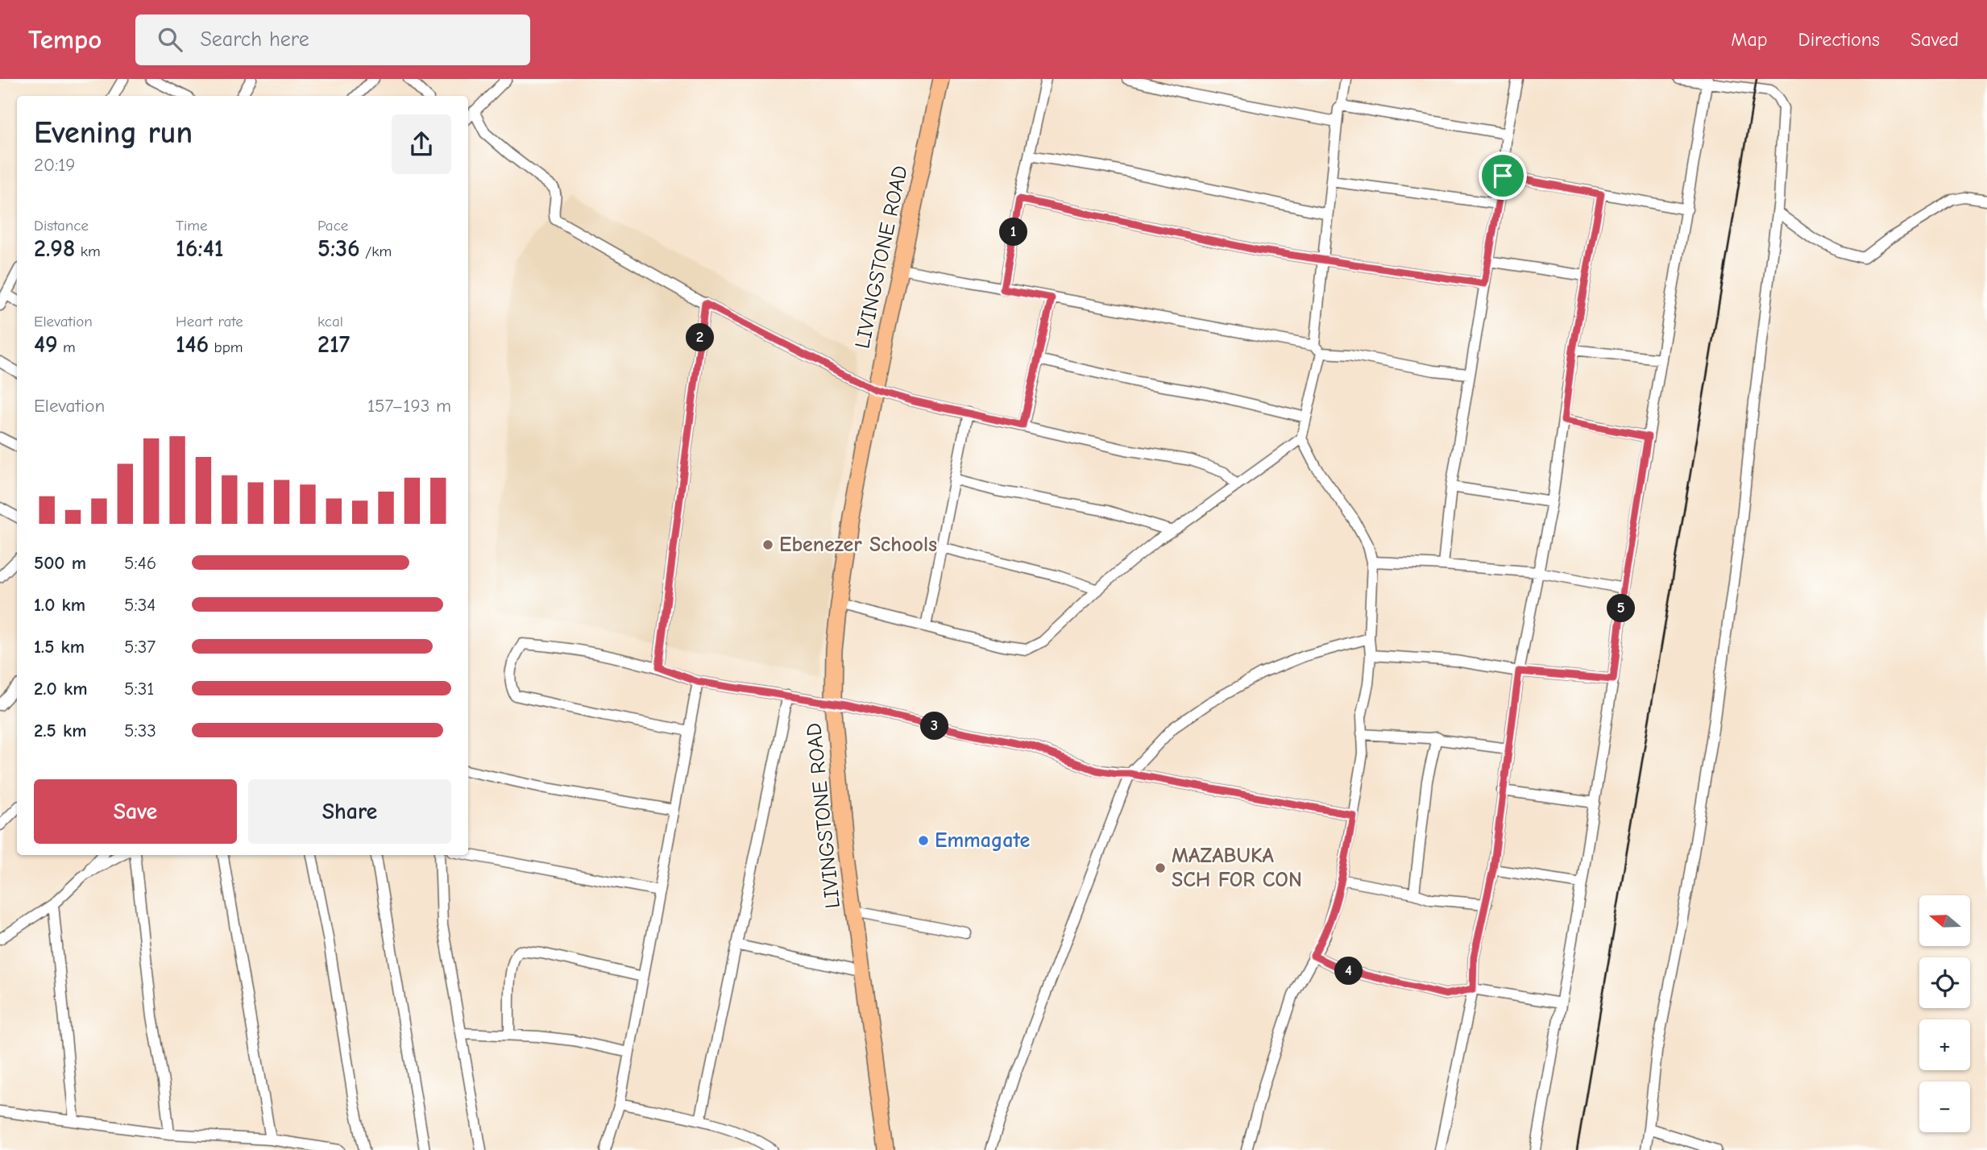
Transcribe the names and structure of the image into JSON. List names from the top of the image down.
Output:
{
  "streets": {
    "highway": ["LIVINGSTONE ROAD"]
  },
  "places": ["Ebenezer Schools", "Emmagate", "MAZABUKA SCH FOR CON"],
  "north": "left",
  "page": {
    "header": "Tempo",
    "search": "Search here",
    "nav": ["Map", "Directions", "Saved"],
    "heading": ["Evening run", "20:19"],
    "stats": [
      ["Distance", "2.98 km"],
      ["Time", "16:41"],
      ["Pace", "5:36 /km"],
      ["Elevation", "49 m"],
      ["Heart rate", "146 bpm"],
      ["kcal", "217"]
    ],
    "pins": [
      "1",
      "2",
      "5",
      "3",
      "4"
    ],
    "chart": ["Elevation", "157–193 m"],
    "list": [
      {
        "name": "500 m",
        "note": "5:46"
      },
      {
        "name": "1.0 km",
        "note": "5:34"
      },
      {
        "name": "1.5 km",
        "note": "5:37"
      },
      {
        "name": "2.0 km",
        "note": "5:31"
      },
      {
        "name": "2.5 km",
        "note": "5:33"
      }
    ],
    "buttons": ["Save", "Share"],
    "map_buttons": ["+", "−"]
  }
}
